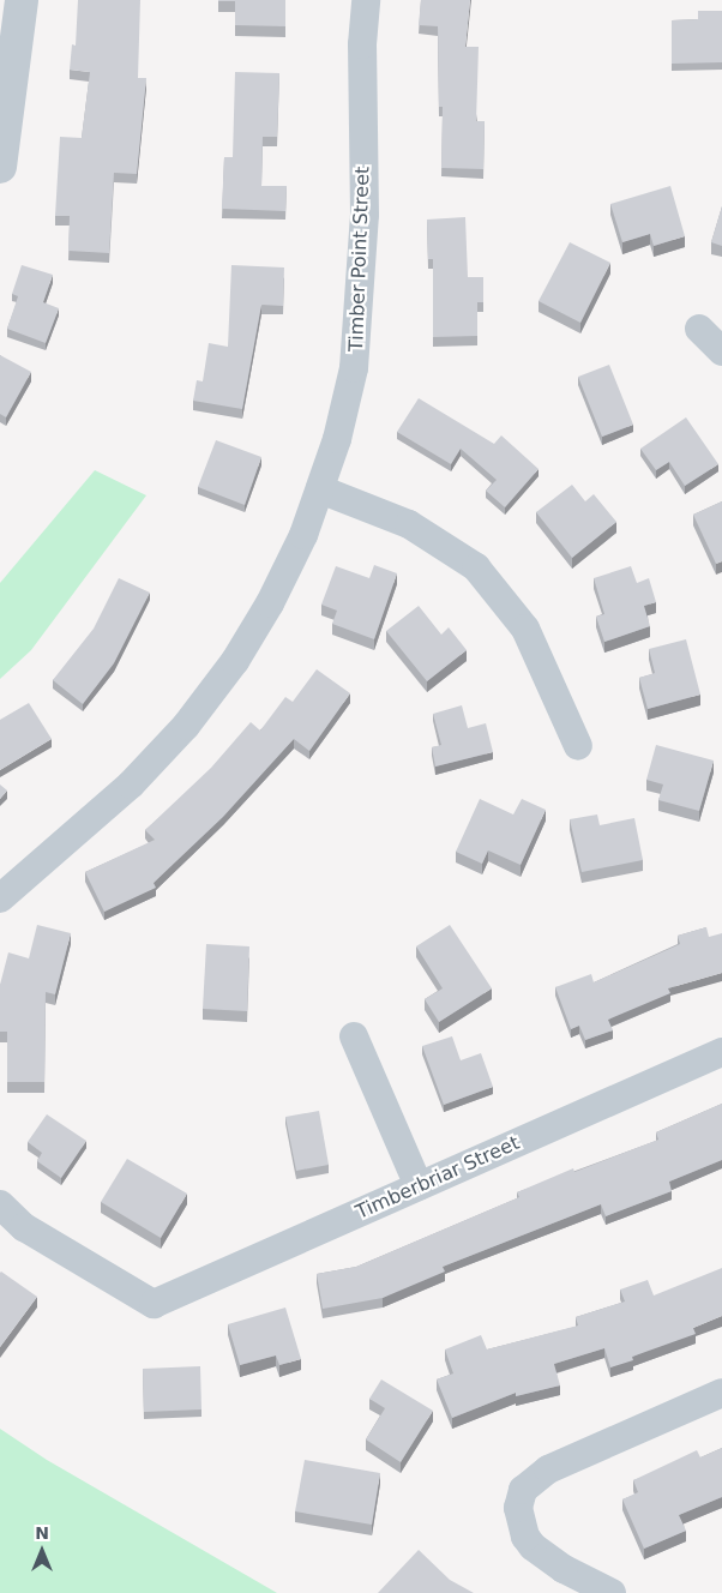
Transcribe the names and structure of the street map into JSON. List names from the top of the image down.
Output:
{
  "streets": {
    "street": ["Timber Point Street", "Timberbriar Street"]
  },
  "north": "top"
}
